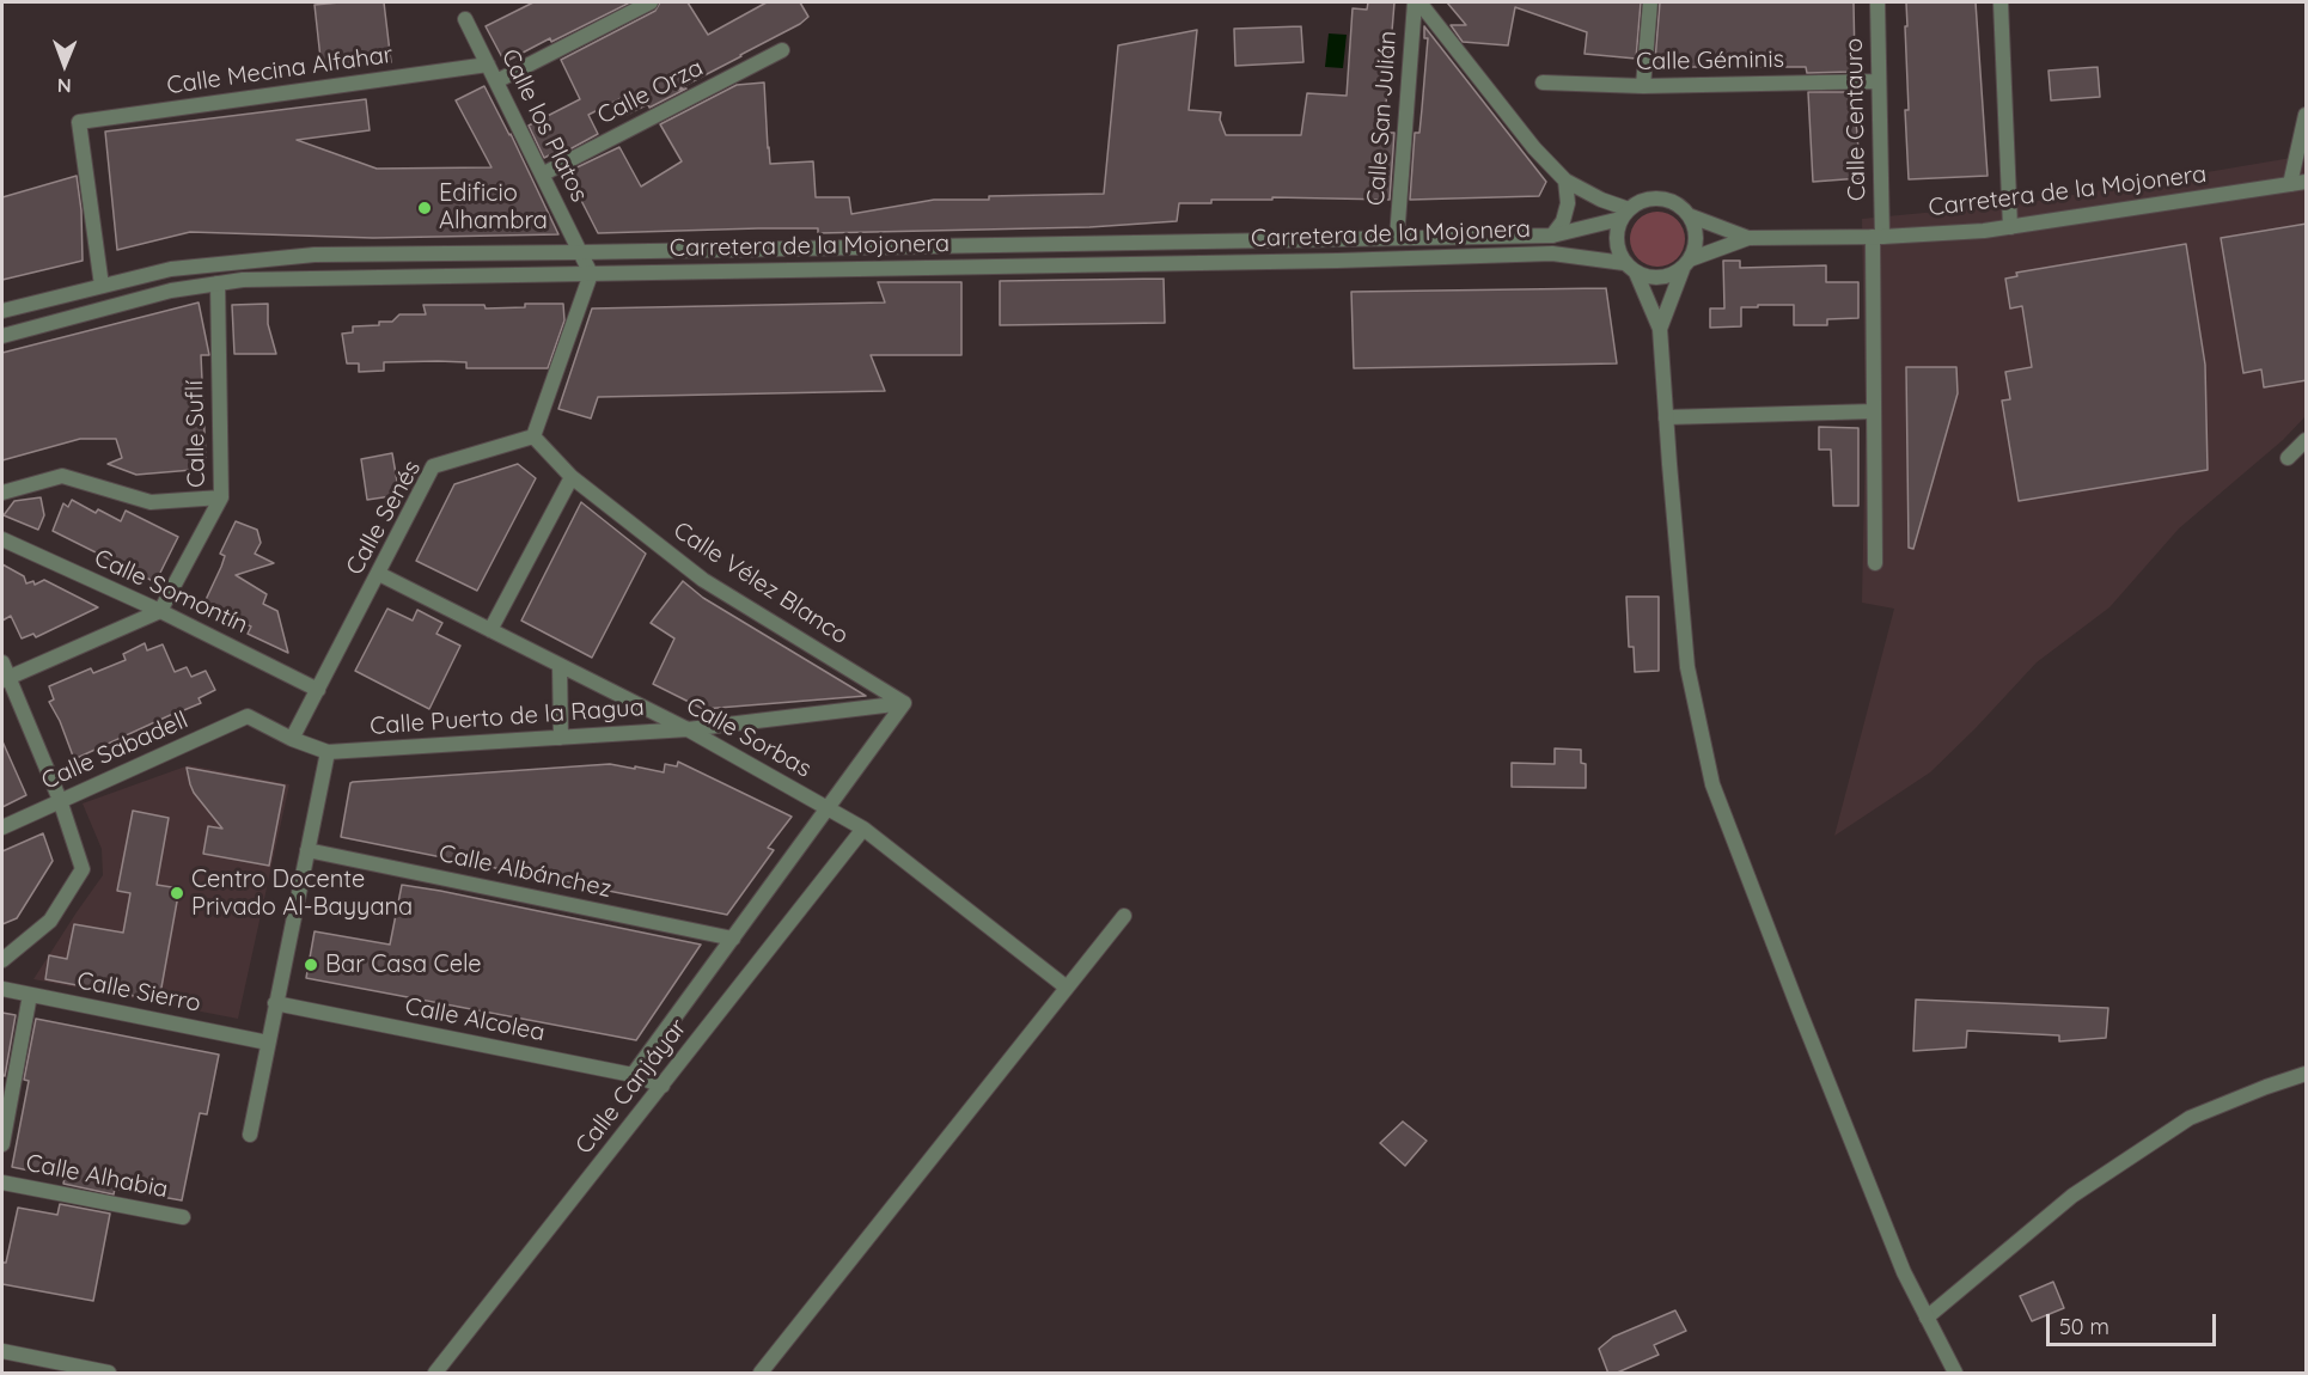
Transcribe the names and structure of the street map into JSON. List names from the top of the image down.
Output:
{
  "streets": {
    "street": [
      "Calle Géminis",
      "Calle Mecina Alfahar",
      "Calle Orza",
      "Calle San Julián",
      "Calle Centauro",
      "Calle los Platos",
      "Carretera de la Mojonera",
      "Calle Suflí",
      "Calle Senés",
      "Calle Vélez Blanco",
      "Calle Somontín",
      "Calle Puerto de la Ragua",
      "Calle Sorbas",
      "Calle Sabadell",
      "Calle Albánchez",
      "Calle Sierro",
      "Calle Alcolea",
      "Calle Canjáyar",
      "Calle Alhabia"
    ]
  },
  "crossings": [
    ["Calle Géminis", "Calle Centauro"],
    ["Calle Mecina Alfahar", "Calle los Platos"],
    ["Calle Mecina Alfahar", "Carretera de la Mojonera"],
    ["Calle Orza", "Calle los Platos"],
    ["Calle San Julián", "Carretera de la Mojonera"],
    ["Calle Centauro", "Carretera de la Mojonera"],
    ["Calle los Platos", "Carretera de la Mojonera"],
    ["Carretera de la Mojonera", "Calle Suflí"],
    ["Calle Suflí", "Calle Somontín"],
    ["Calle Senés", "Calle Vélez Blanco"],
    ["Calle Senés", "Calle Somontín"],
    ["Calle Senés", "Calle Puerto de la Ragua"],
    ["Calle Senés", "Calle Sorbas"],
    ["Calle Vélez Blanco", "Calle Puerto de la Ragua"],
    ["Calle Vélez Blanco", "Calle Canjáyar"],
    ["Calle Puerto de la Ragua", "Calle Sorbas"],
    ["Calle Puerto de la Ragua", "Calle Sabadell"],
    ["Calle Puerto de la Ragua", "Calle Canjáyar"],
    ["Calle Sorbas", "Calle Canjáyar"],
    ["Calle Albánchez", "Calle Canjáyar"],
    ["Calle Alcolea", "Calle Canjáyar"]
  ],
  "places": ["Edificio Alhambra", "Centro Docente Privado Al-Bayyana", "Bar Casa Cele"],
  "scale_bar": "50 m",
  "north": "bottom"
}
